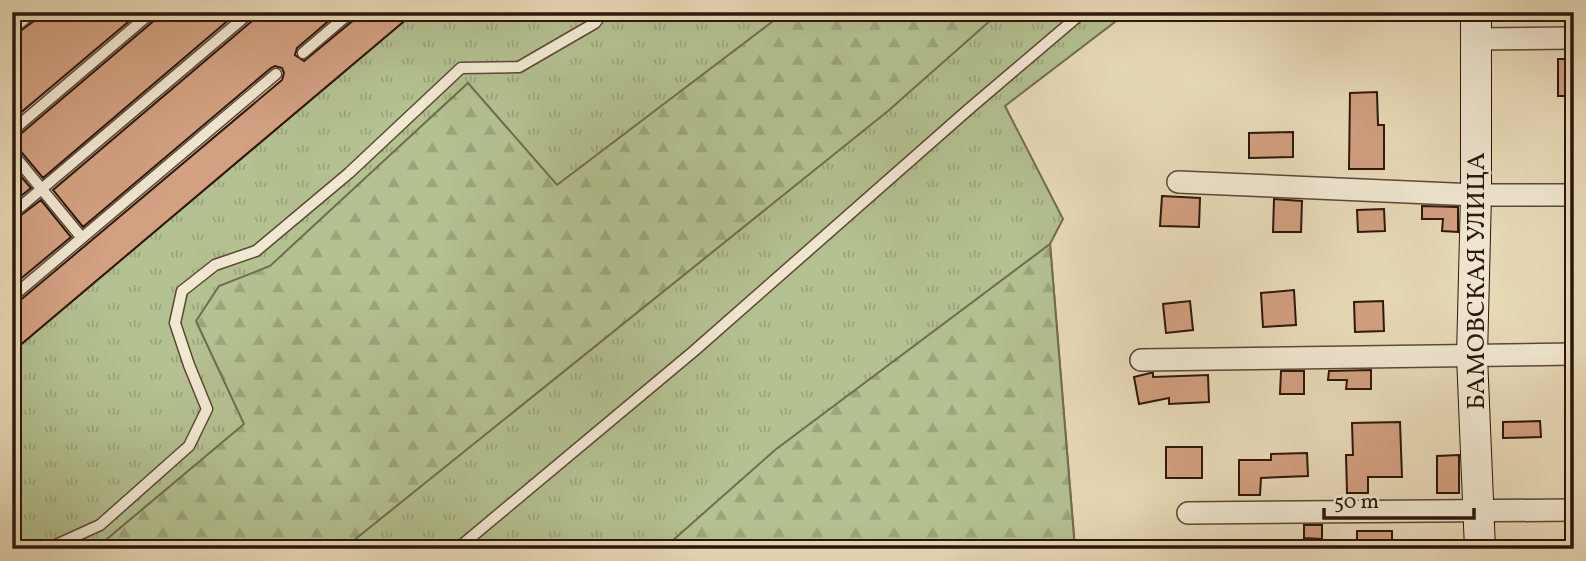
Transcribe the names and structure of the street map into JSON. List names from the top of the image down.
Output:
{
  "streets": {
    "street": ["БАМОВСКАЯ УЛИЦА"]
  },
  "scale_bar": "50 m"
}
